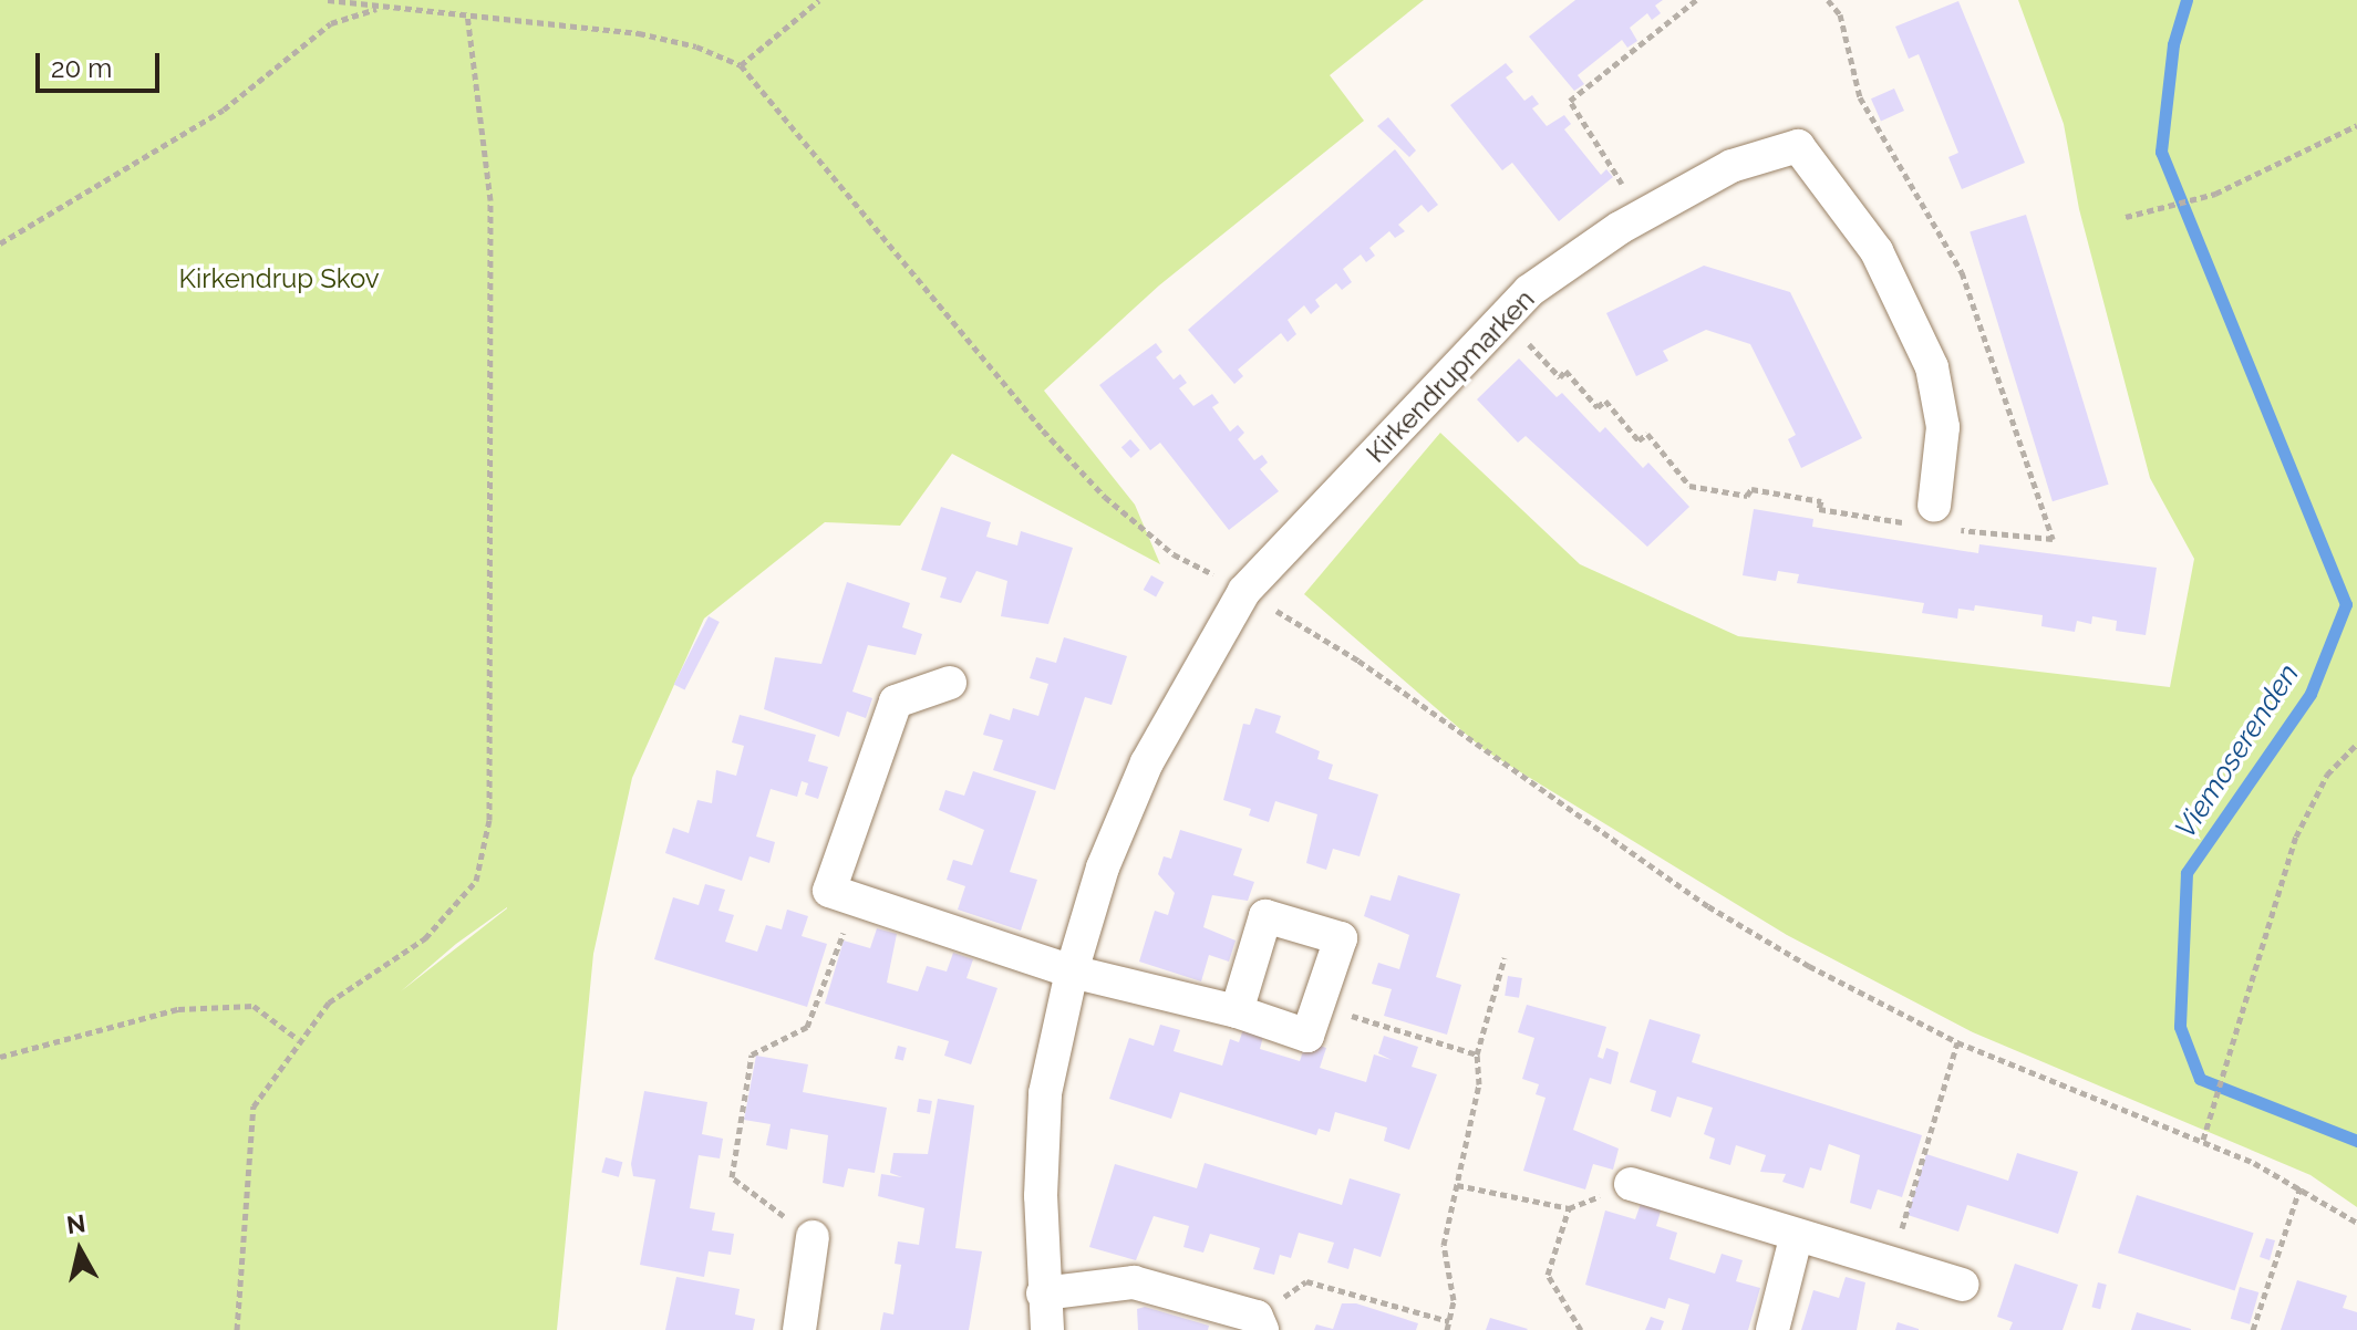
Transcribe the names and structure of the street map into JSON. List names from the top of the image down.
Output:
{
  "streets": {
    "street": ["Kirkendrupmarken"]
  },
  "water": ["Viemoserenden"],
  "parks": ["Kirkendrup Skov"],
  "scale_bar": "20 m",
  "north": "top"
}
